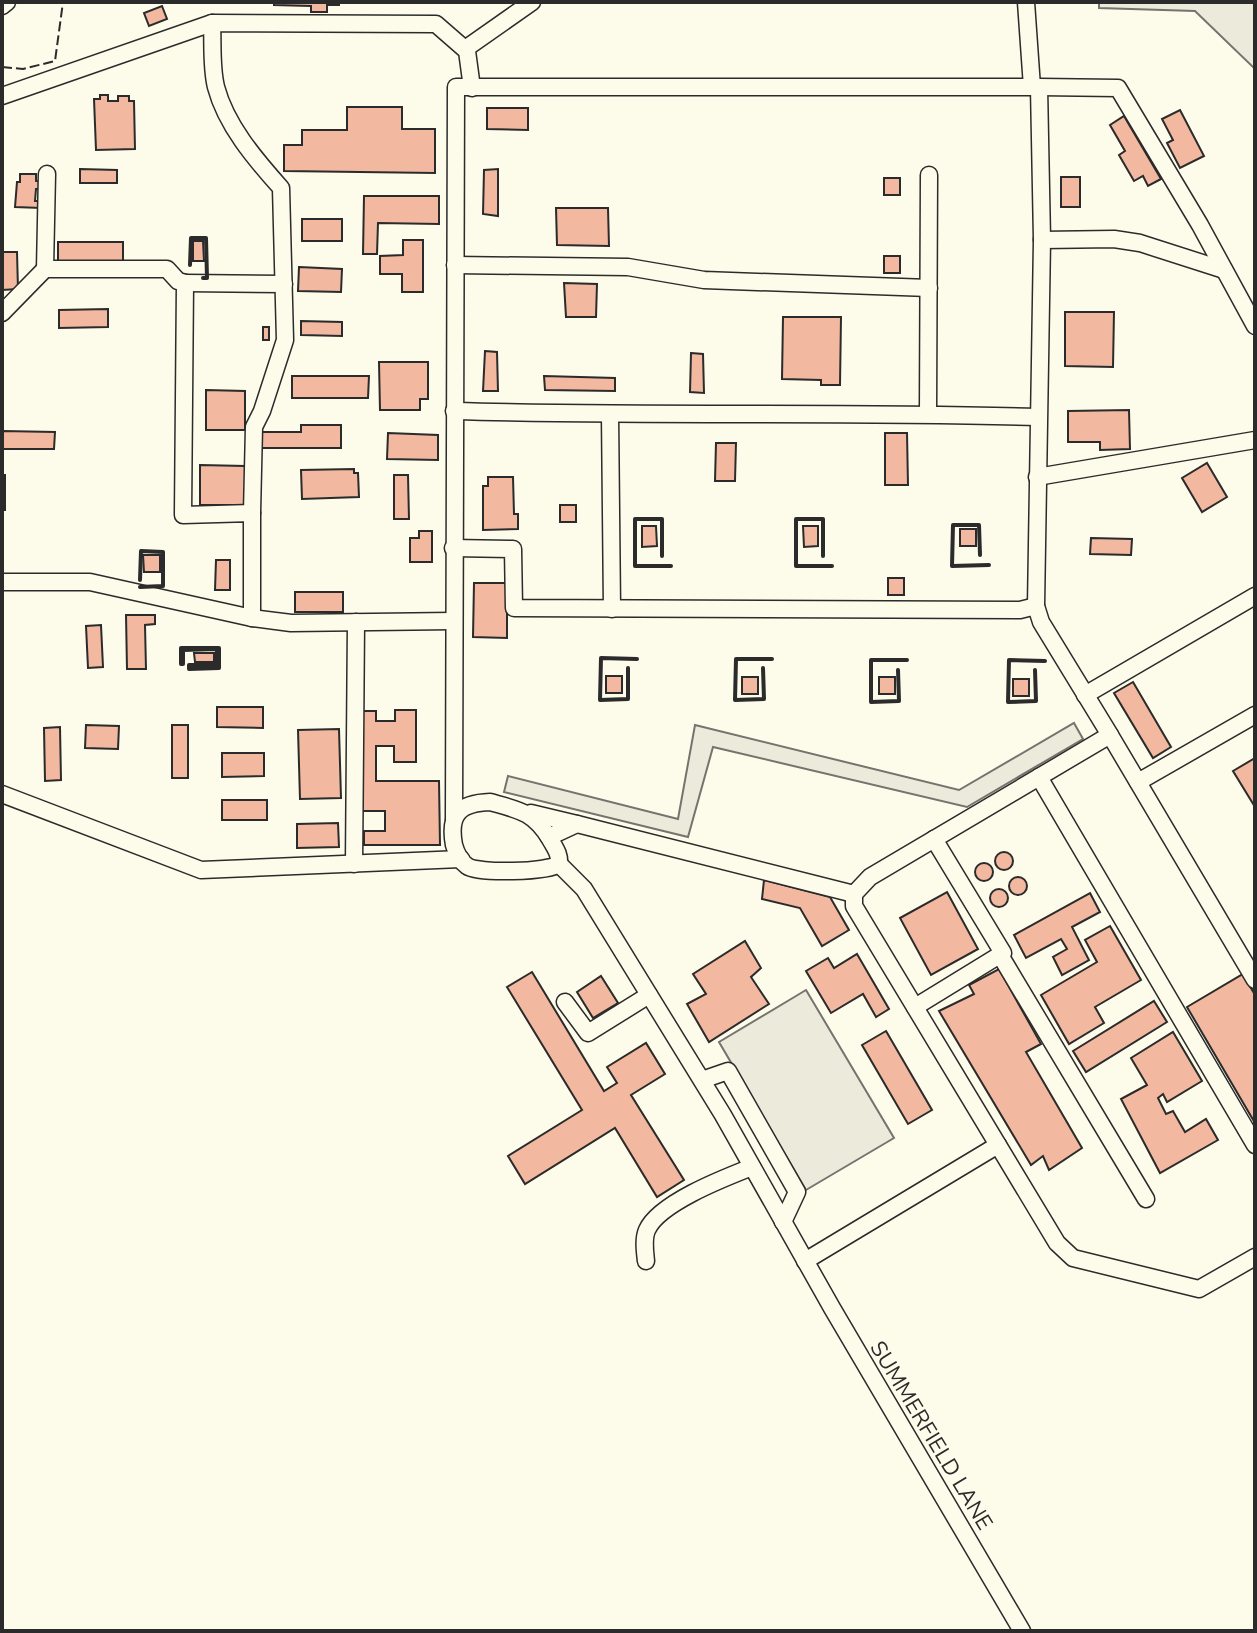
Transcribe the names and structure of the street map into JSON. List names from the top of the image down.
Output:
{
  "streets": {
    "street": ["SUMMERFIELD LANE"]
  }
}
